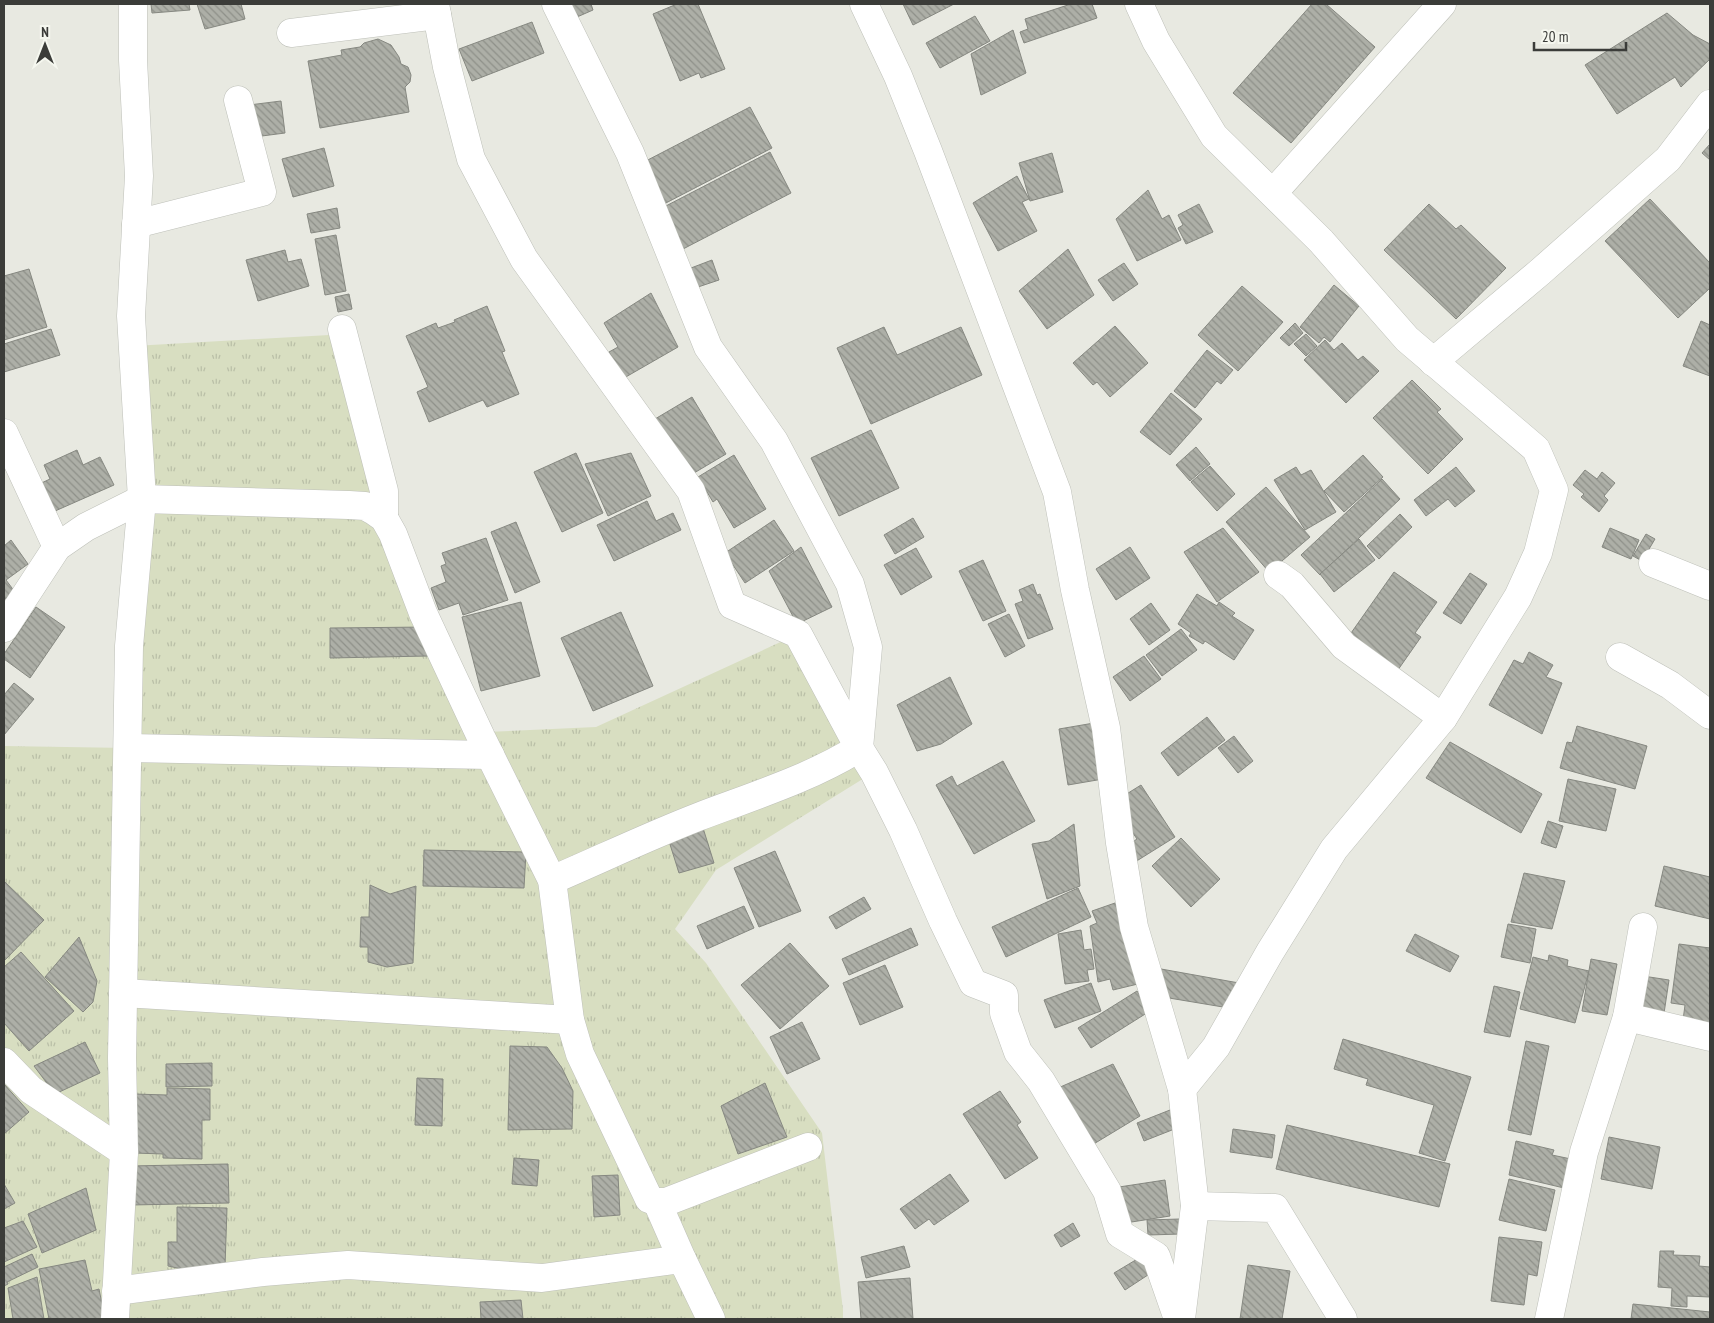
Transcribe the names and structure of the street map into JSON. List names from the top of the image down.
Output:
{
  "scale_bar": "20 m",
  "north": "top"
}
